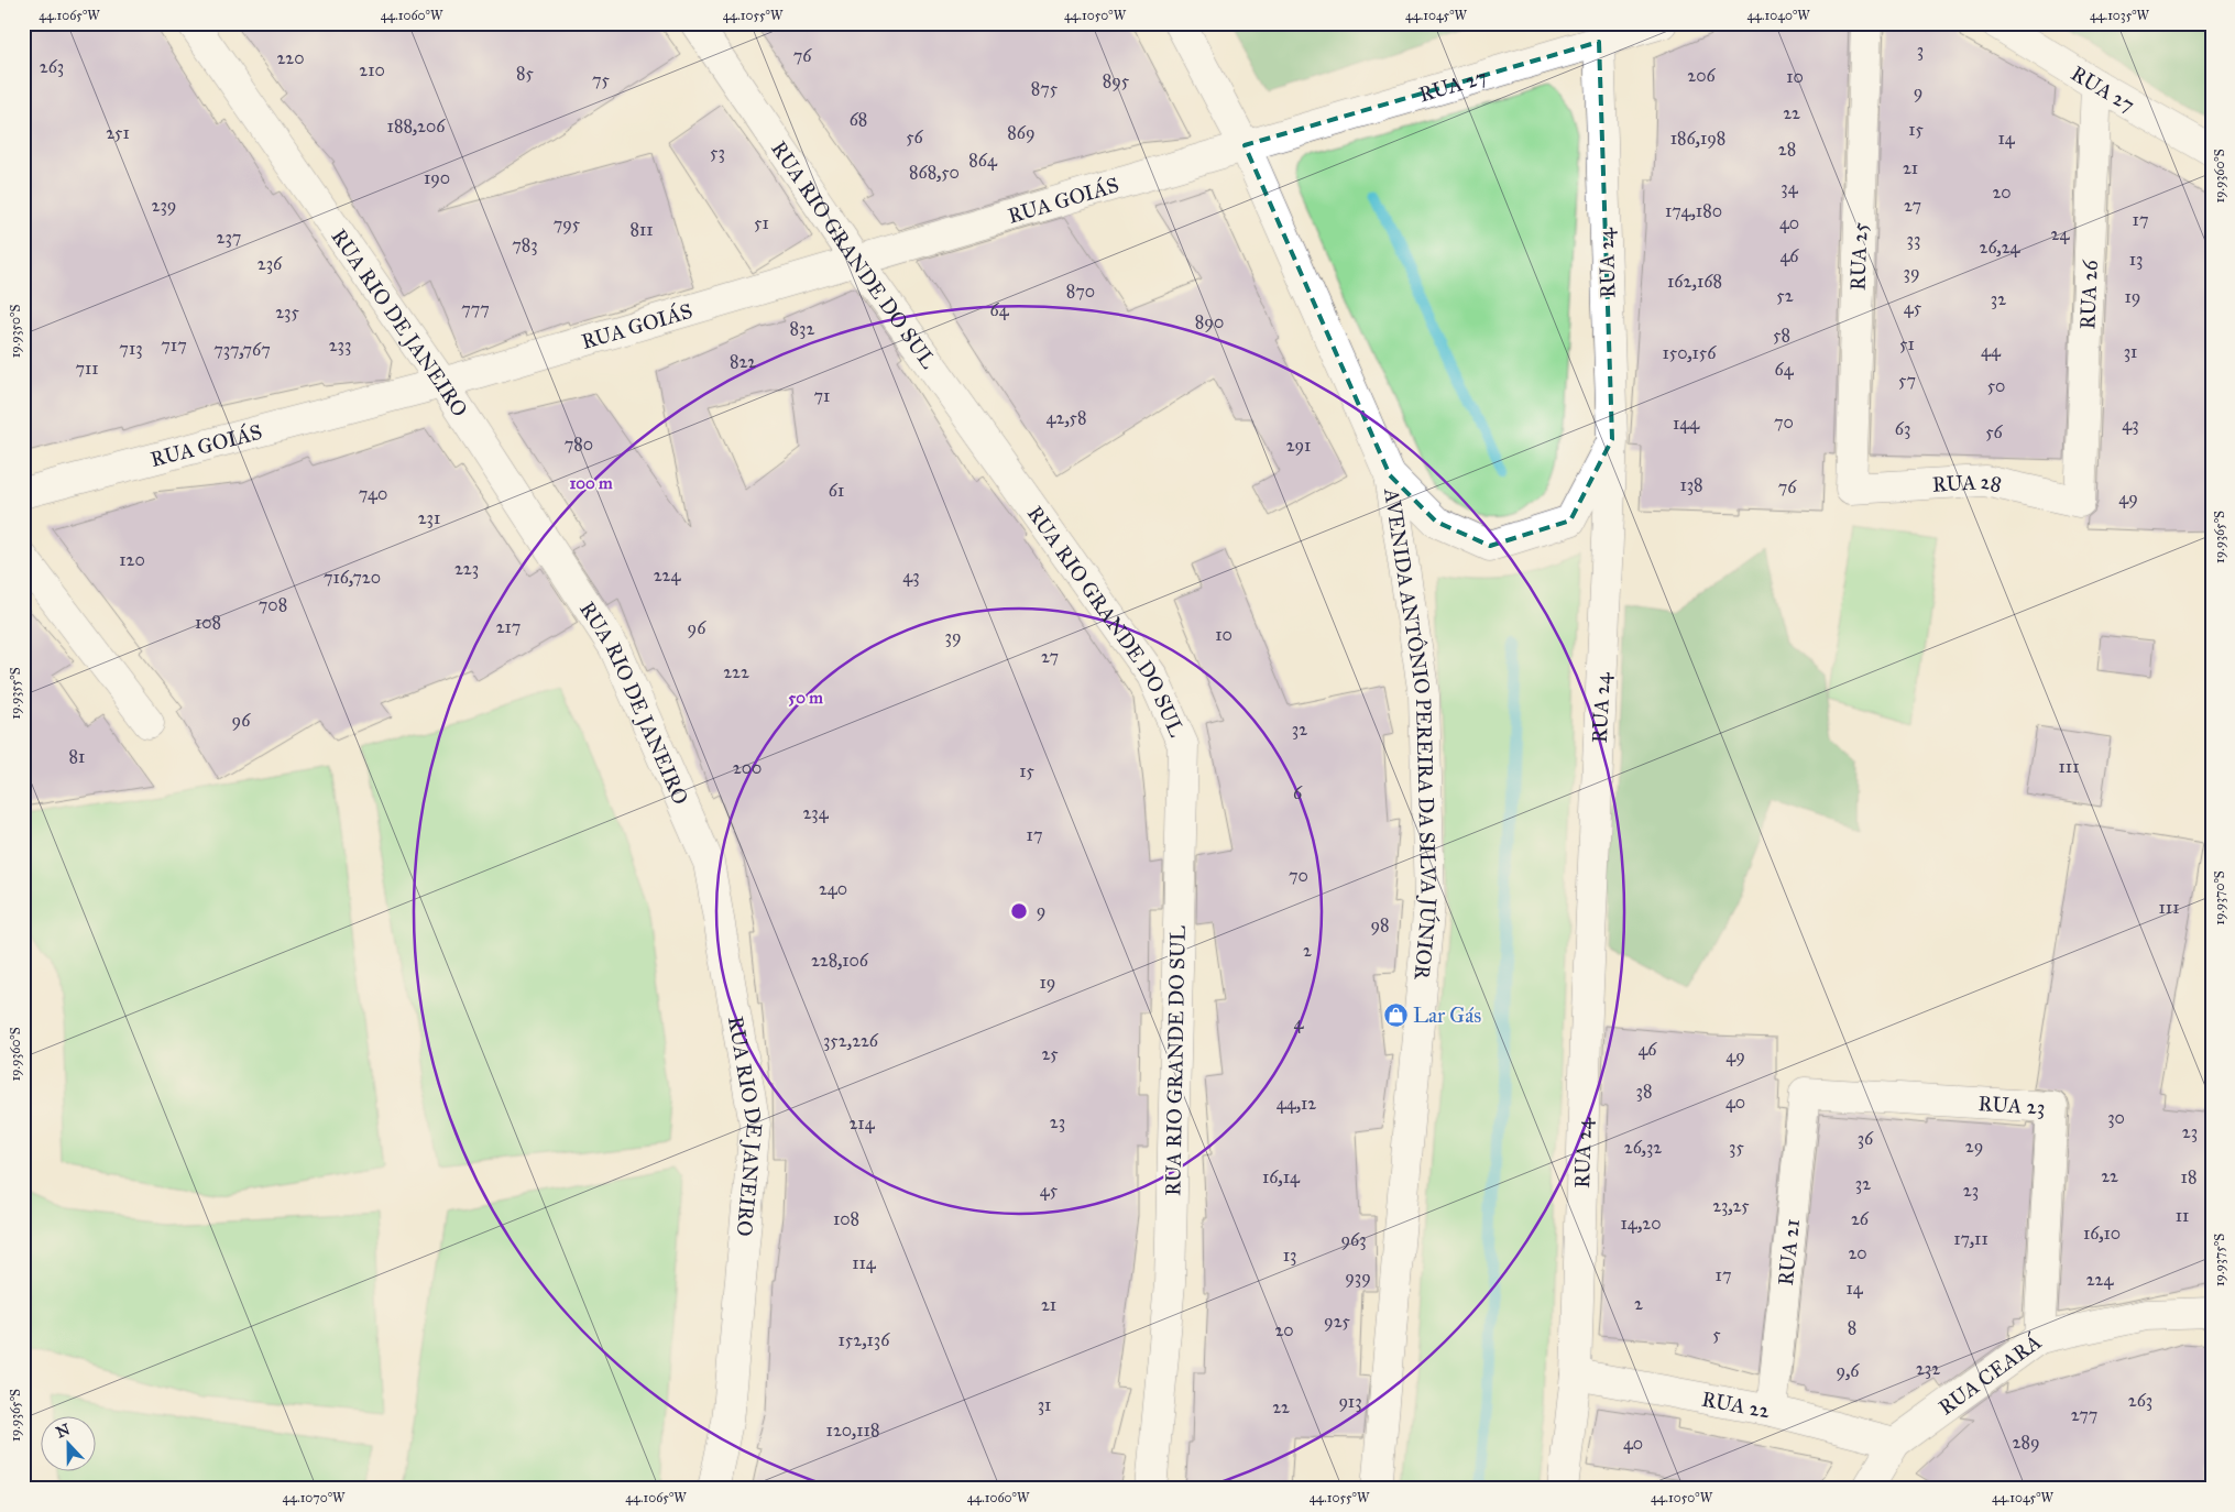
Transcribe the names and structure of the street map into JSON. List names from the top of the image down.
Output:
{
  "streets": {
    "street": [
      "RUA 27",
      "RUA GOIÁS",
      "RUA RIO GRANDE DO SUL",
      "RUA 25",
      "RUA 24",
      "RUA 26",
      "RUA RIO DE JANEIRO",
      "RUA 28",
      "AVENIDA ANTÔNIO PEREIRA DA SILVA JÚNIOR",
      "RUA 23",
      "RUA 21",
      "RUA CEARÁ",
      "RUA 22"
    ]
  },
  "crossings": [
    ["RUA 27", "RUA GOIÁS"],
    ["RUA 27", "RUA 24"],
    ["RUA 27", "RUA 26"],
    ["RUA 27", "AVENIDA ANTÔNIO PEREIRA DA SILVA JÚNIOR"],
    ["RUA GOIÁS", "RUA RIO GRANDE DO SUL"],
    ["RUA GOIÁS", "RUA RIO DE JANEIRO"],
    ["RUA GOIÁS", "AVENIDA ANTÔNIO PEREIRA DA SILVA JÚNIOR"],
    ["RUA 25", "RUA 28"],
    ["RUA 24", "RUA 22"],
    ["RUA 26", "RUA 28"],
    ["RUA 23", "RUA 21"],
    ["RUA 23", "RUA CEARÁ"],
    ["RUA 21", "RUA 22"],
    ["RUA CEARÁ", "RUA 22"]
  ],
  "places": {
    "shop": ["Lar Gás"]
  },
  "house_numbers": [
    "3",
    "76",
    "220",
    "263",
    "210",
    "85",
    "206",
    "10",
    "75",
    "895",
    "875",
    "9",
    "22",
    "68",
    "188,206",
    "15",
    "251",
    "869",
    "56",
    "186,198",
    "14",
    "28",
    "53",
    "864",
    "21",
    "868,50",
    "190",
    "34",
    "20",
    "239",
    "27",
    "174,180",
    "17",
    "51",
    "40",
    "795",
    "811",
    "24",
    "237",
    "33",
    "783",
    "26,24",
    "46",
    "13",
    "236",
    "39",
    "162,168",
    "870",
    "52",
    "19",
    "32",
    "45",
    "777",
    "64",
    "235",
    "890",
    "832",
    "58",
    "51",
    "717",
    "233",
    "713",
    "737,767",
    "44",
    "31",
    "150,156",
    "822",
    "711",
    "64",
    "57",
    "50",
    "71",
    "42,58",
    "70",
    "144",
    "43",
    "63",
    "56",
    "780",
    "291",
    "138",
    "76",
    "61",
    "740",
    "49",
    "231",
    "120",
    "223",
    "224",
    "43",
    "716,720",
    "708",
    "108",
    "217",
    "96",
    "10",
    "39",
    "27",
    "222",
    "96",
    "32",
    "81",
    "111",
    "200",
    "15",
    "6",
    "234",
    "17",
    "70",
    "240",
    "111",
    "9",
    "98",
    "2",
    "228,106",
    "19",
    "4",
    "352,226",
    "46",
    "25",
    "49",
    "38",
    "40",
    "44,12",
    "30",
    "23",
    "214",
    "23",
    "36",
    "29",
    "26,32",
    "35",
    "22",
    "16,14",
    "18",
    "32",
    "45",
    "23",
    "23,25",
    "11",
    "108",
    "26",
    "14,20",
    "16,10",
    "17,11",
    "963",
    "20",
    "13",
    "114",
    "17",
    "939",
    "224",
    "14",
    "2",
    "21",
    "925",
    "8",
    "20",
    "5",
    "152,136",
    "232",
    "9,6",
    "263",
    "913",
    "31",
    "22",
    "277",
    "120,118",
    "289",
    "40"
  ],
  "north": "top",
  "coordinates": [
    "44.1065°W",
    "44.1060°W",
    "44.1055°W",
    "44.1050°W",
    "44.1045°W",
    "44.1040°W",
    "44.1035°W",
    "19.9360°S",
    "19.9350°S",
    "19.9365°S",
    "19.9355°S",
    "19.9370°S",
    "19.9375°S",
    "44.1070°W"
  ],
  "rings": ["100 m", "50 m"]
}
